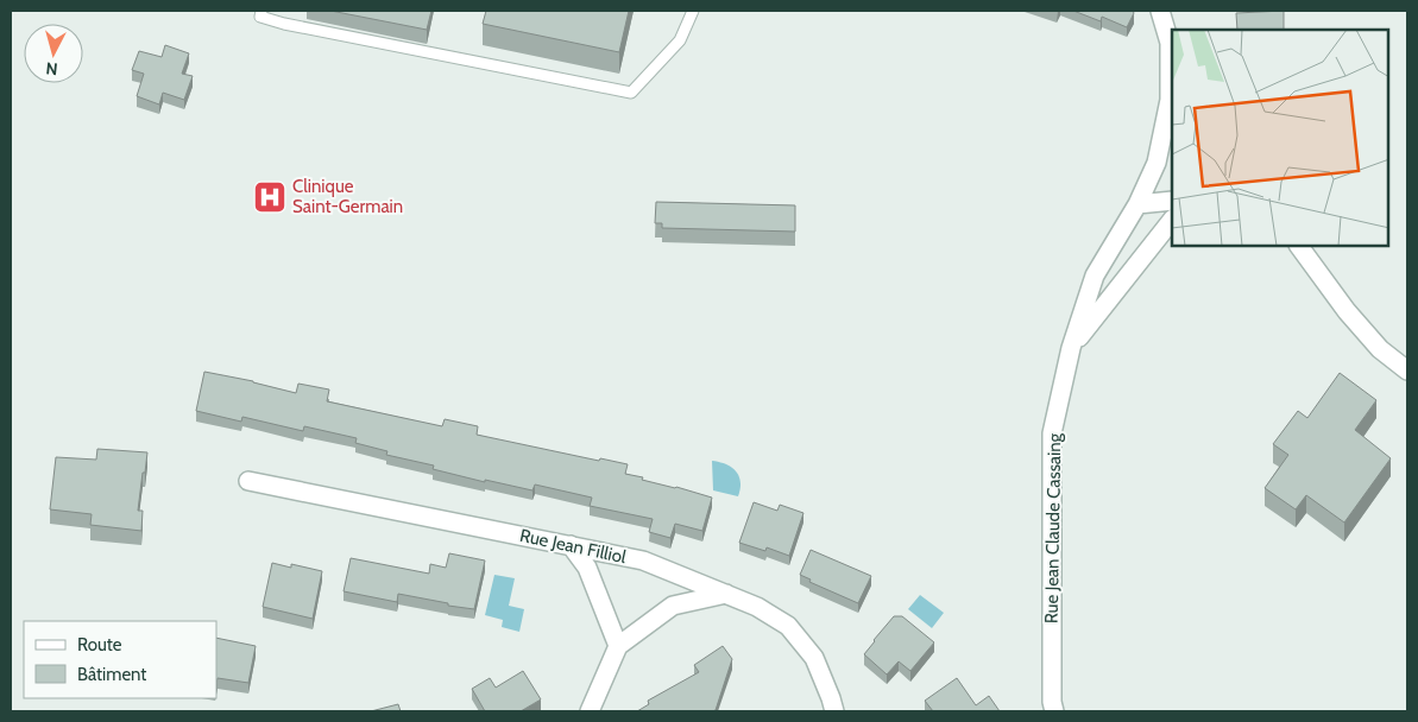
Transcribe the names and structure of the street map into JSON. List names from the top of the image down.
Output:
{
  "streets": {
    "street": ["Rue Jean Claude Cassaing", "Rue Jean Filliol"]
  },
  "places": {
    "hospital": ["Clinique Saint-Germain"]
  },
  "legend": ["Route", "Bâtiment"],
  "north": "bottom"
}
